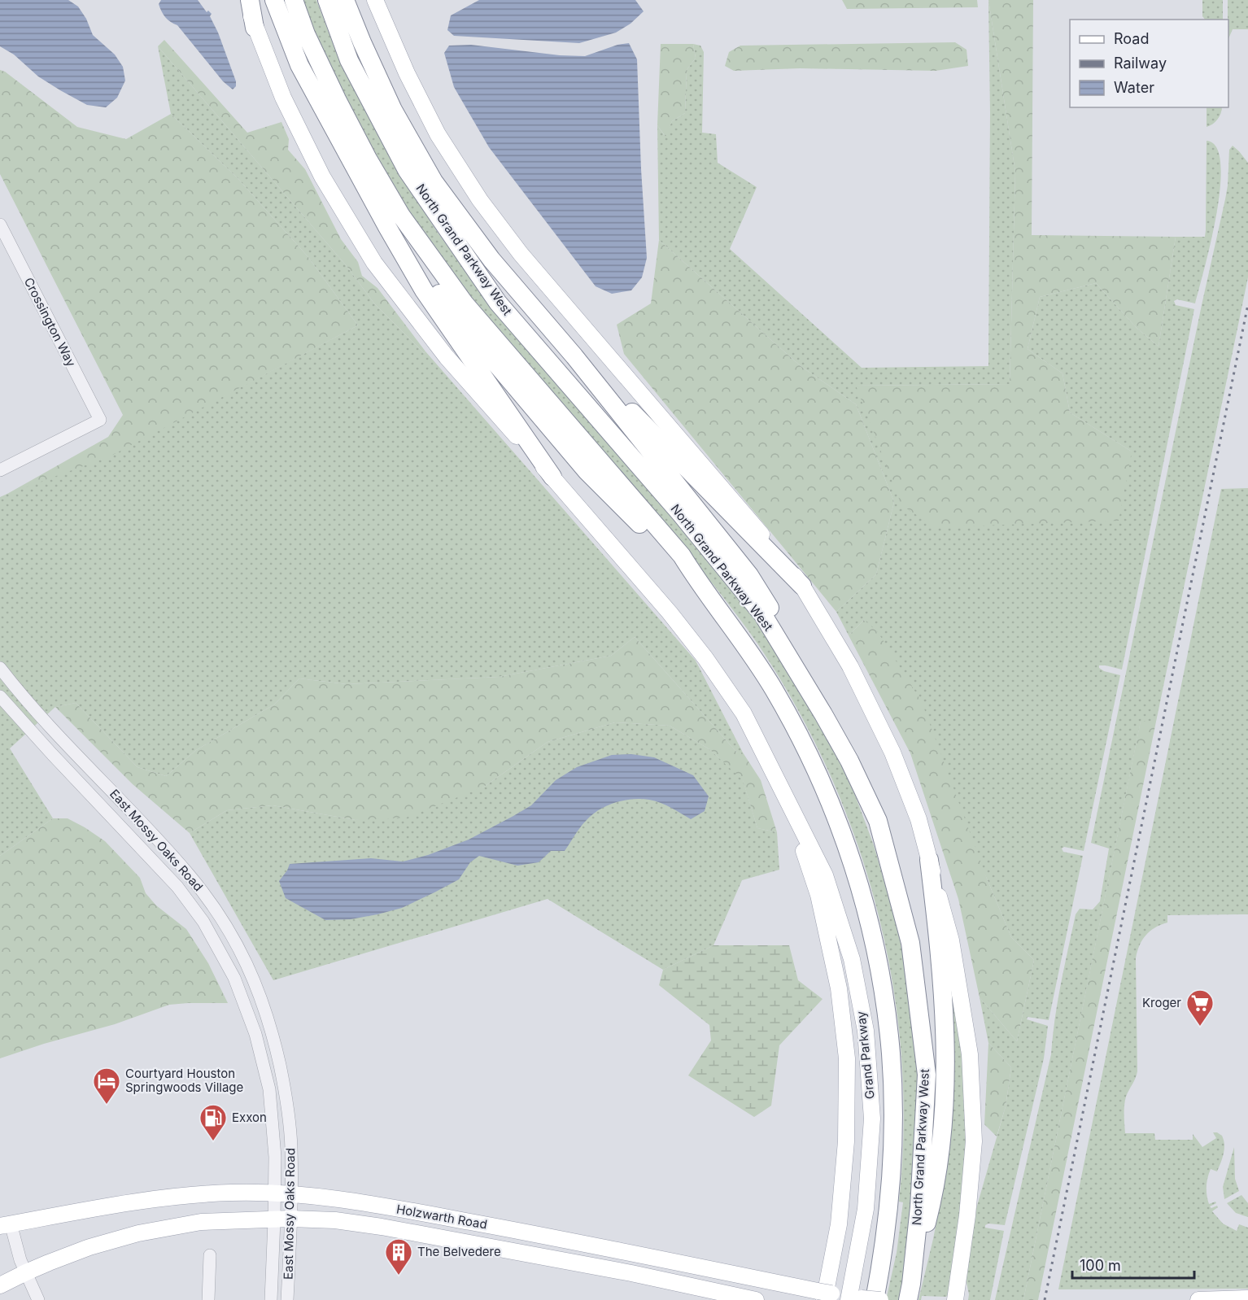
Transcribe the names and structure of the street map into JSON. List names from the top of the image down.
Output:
{
  "streets": {
    "highway": ["North Grand Parkway West"],
    "main road": ["Grand Parkway", "Holzwarth Road"],
    "street": ["Crossington Way", "East Mossy Oaks Road"]
  },
  "crossings": [
    ["North Grand Parkway West", "Grand Parkway"],
    ["North Grand Parkway West", "Holzwarth Road"],
    ["East Mossy Oaks Road", "Holzwarth Road"],
    ["Grand Parkway", "Holzwarth Road"]
  ],
  "places": {
    "supermarket": ["Kroger"],
    "hotel": ["Courtyard Houston Springwoods Village"],
    "fuel station": ["Exxon"],
    "building": ["The Belvedere"]
  },
  "legend": ["Road", "Railway", "Water"],
  "scale_bar": "100 m"
}
